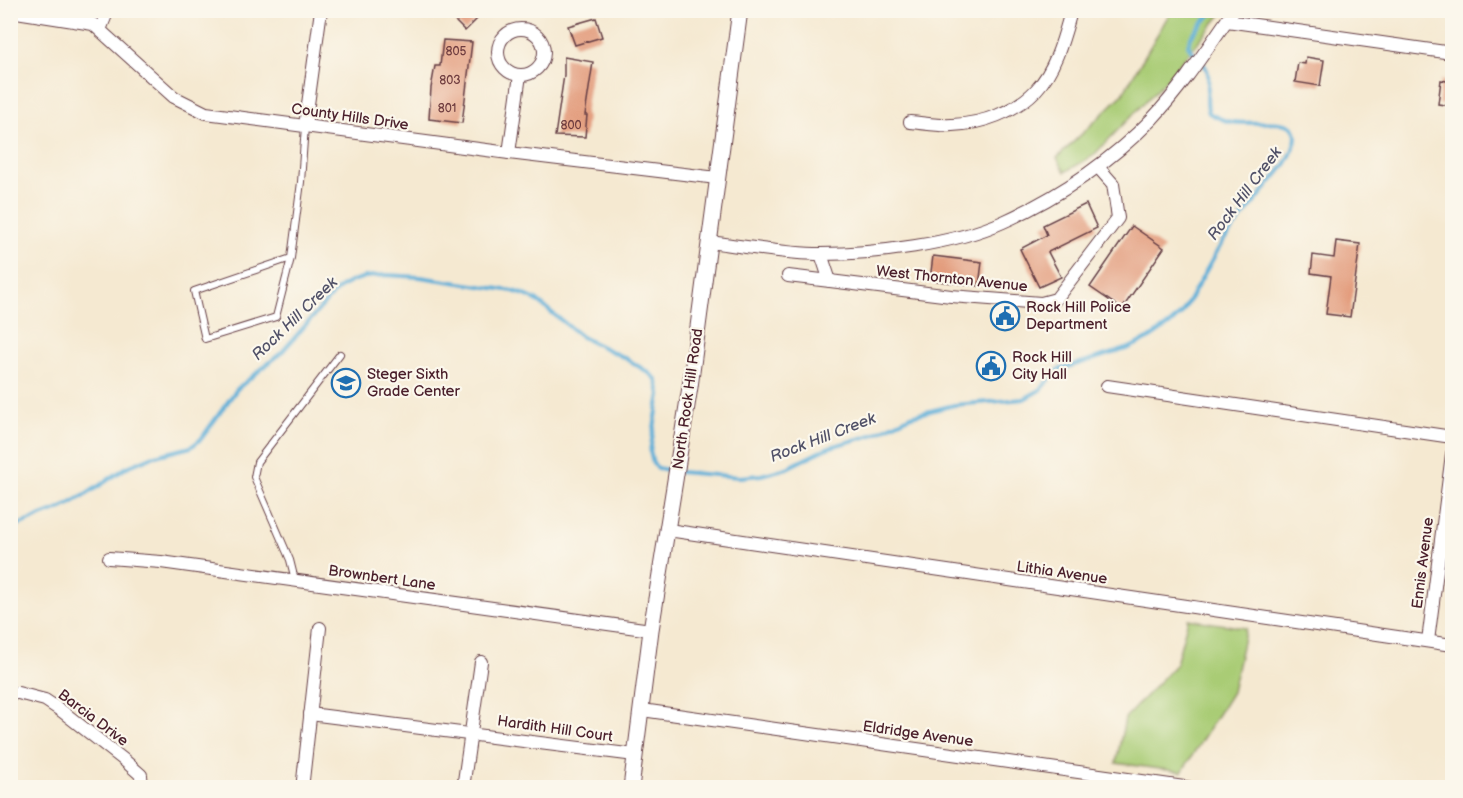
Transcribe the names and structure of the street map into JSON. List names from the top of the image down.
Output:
{
  "streets": {
    "street": [
      "County Hills Drive",
      "West Thornton Avenue",
      "North Rock Hill Road",
      "Ennis Avenue",
      "Lithia Avenue",
      "Brownbert Lane",
      "Barcia Drive",
      "Hardith Hill Court",
      "Eldridge Avenue"
    ]
  },
  "crossings": [
    ["County Hills Drive", "North Rock Hill Road"],
    ["North Rock Hill Road", "Lithia Avenue"],
    ["North Rock Hill Road", "Brownbert Lane"],
    ["North Rock Hill Road", "Hardith Hill Court"],
    ["North Rock Hill Road", "Eldridge Avenue"],
    ["Ennis Avenue", "Lithia Avenue"]
  ],
  "water": ["Rock Hill Creek"],
  "places": {
    "public building": ["Rock Hill Police Department", "Rock Hill City Hall"],
    "school or university": ["Steger Sixth Grade Center"]
  },
  "house_numbers": [
    "805",
    "803",
    "801",
    "800"
  ]
}
